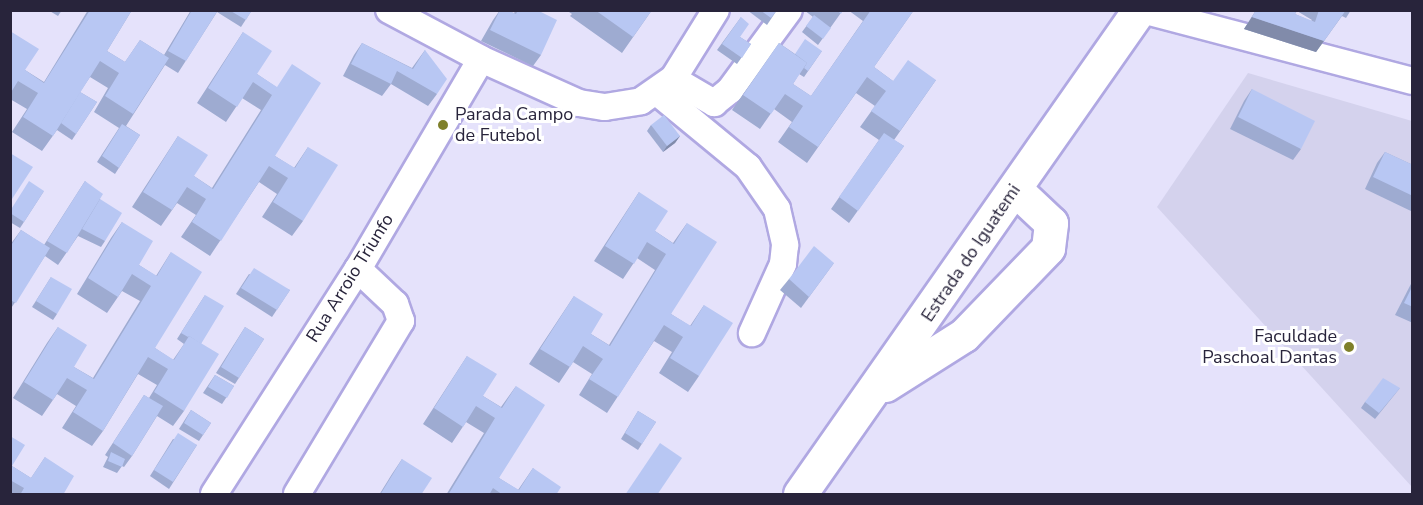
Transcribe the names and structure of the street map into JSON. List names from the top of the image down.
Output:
{
  "streets": {
    "main road": ["Estrada do Iguatemi"],
    "street": ["Rua Arroio Triunfo"]
  },
  "places": ["Parada Campo de Futebol", "Faculdade Paschoal Dantas"]
}
